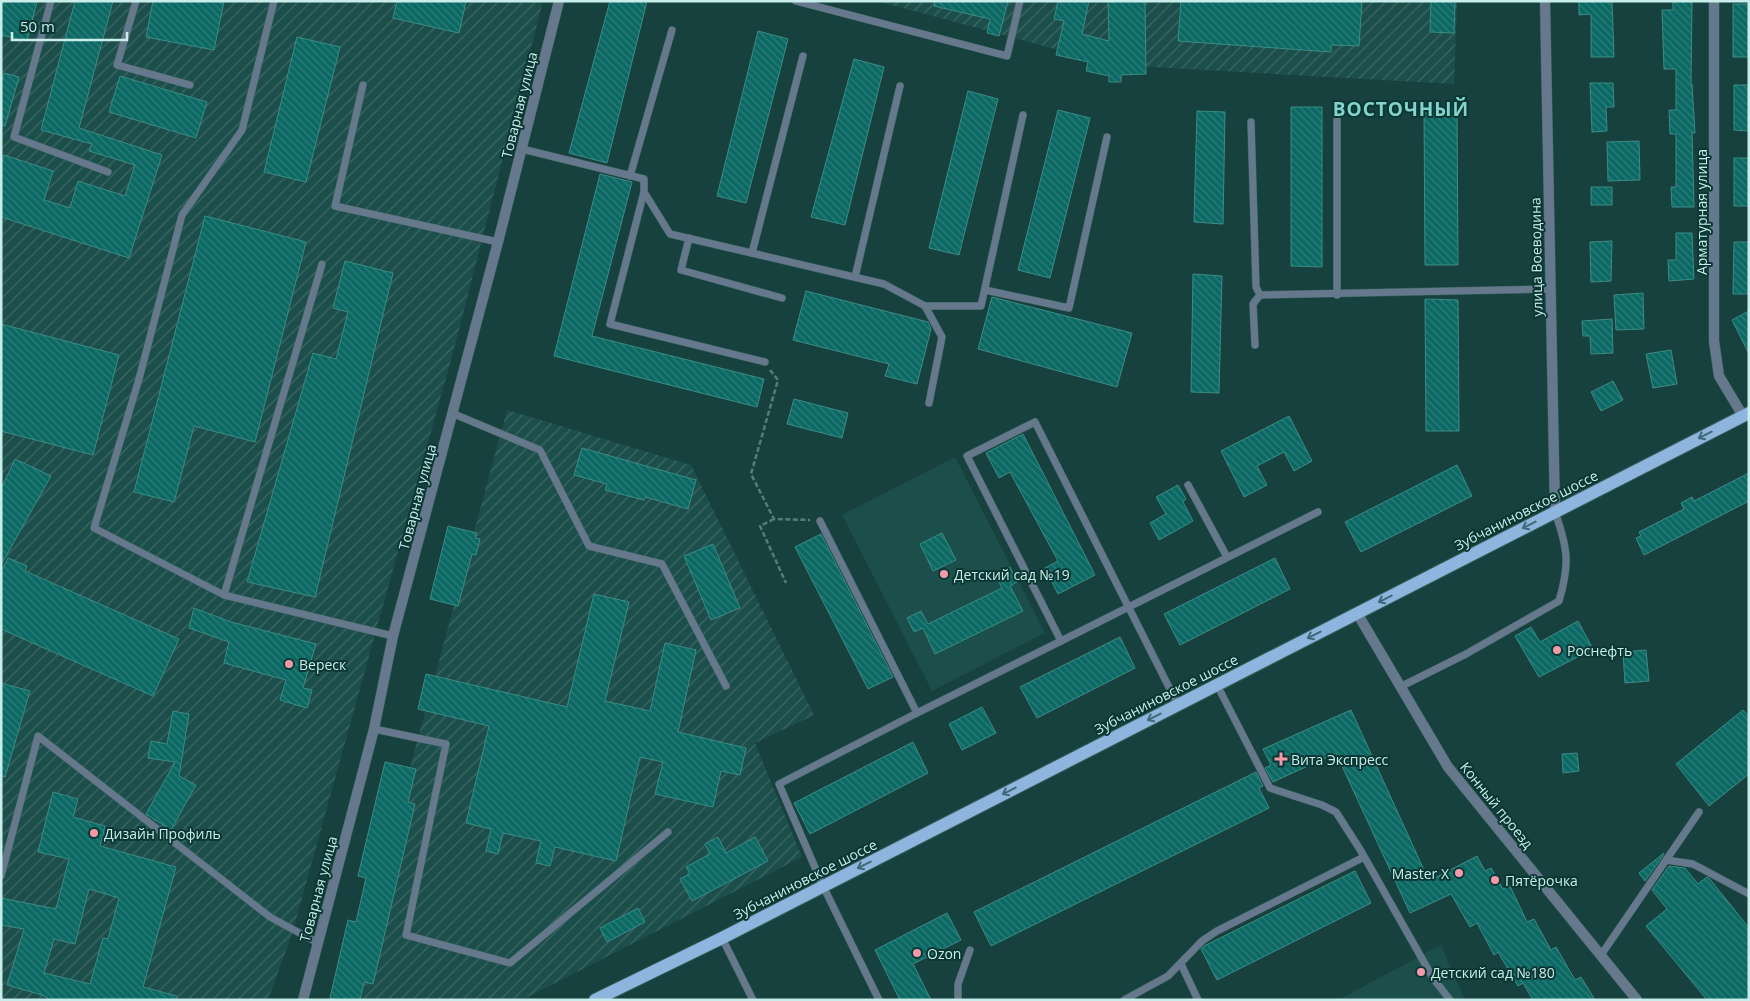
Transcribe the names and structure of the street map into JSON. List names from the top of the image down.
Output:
{
  "streets": {
    "main road": ["Зубчаниновское шоссе"],
    "street": [
      "Товарная улица",
      "Арматурная улица",
      "улица Воеводина",
      "Конный проезд"
    ]
  },
  "crossings": [
    ["Арматурная улица", "Зубчаниновское шоссе"],
    ["улица Воеводина", "Зубчаниновское шоссе"],
    ["Зубчаниновское шоссе", "Конный проезд"]
  ],
  "one_way": ["Зубчаниновское шоссе"],
  "districts": ["ВОСТОЧНЫЙ"],
  "places": {
    "other": [
      "Детский сад №19",
      "Роснефть",
      "Вереск",
      "Дизайн Профиль",
      "Master X",
      "Пятёрочка",
      "Ozon",
      "Детский сад №180"
    ],
    "health": ["Вита Экспресс"]
  },
  "scale_bar": "50 m"
}
